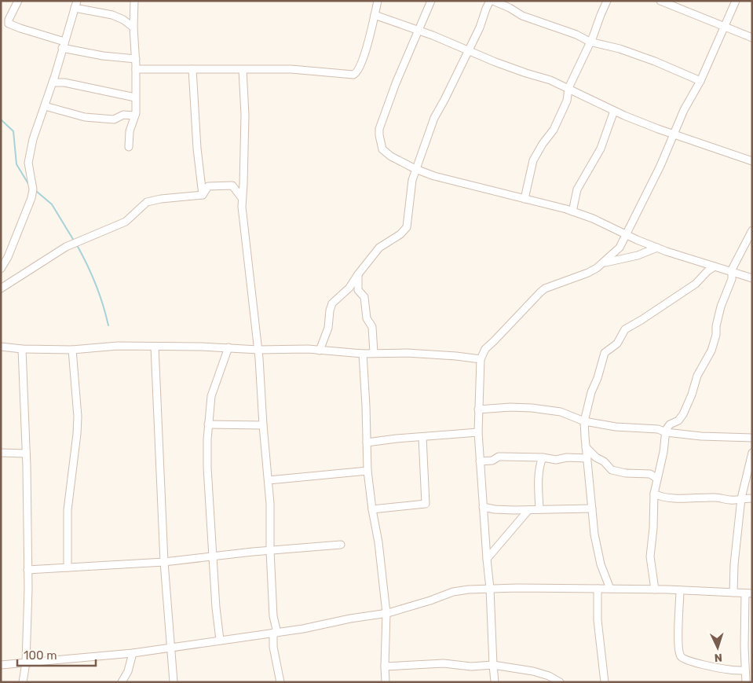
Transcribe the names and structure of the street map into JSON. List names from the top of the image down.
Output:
{
  "scale_bar": "100 m",
  "north": "bottom"
}
